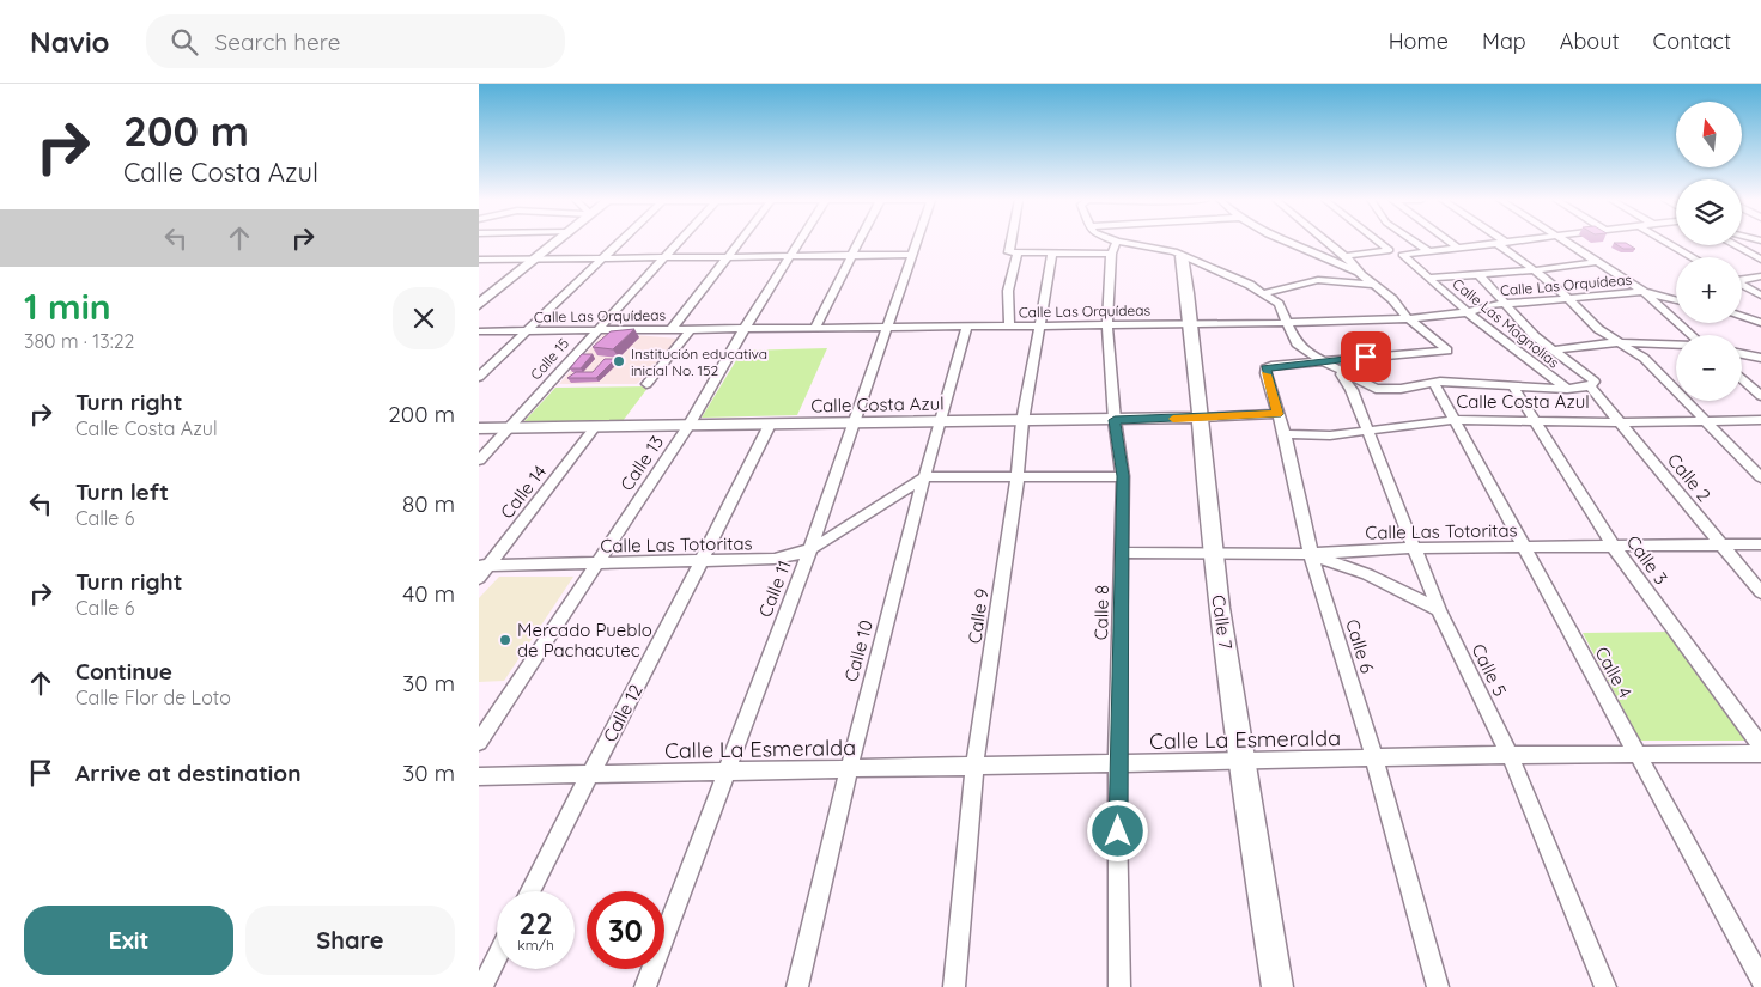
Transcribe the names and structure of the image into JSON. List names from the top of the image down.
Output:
{
  "streets": {
    "street": [
      "Calle Las Orquídeas",
      "Calle Las Magnolias",
      "Calle 15",
      "Calle Costa Azul",
      "Calle 13",
      "Calle 2",
      "Calle 14",
      "Calle Las Totoritas",
      "Calle 3",
      "Calle 11",
      "Calle 8",
      "Calle 9",
      "Calle 7",
      "Calle 6",
      "Calle 10",
      "Calle 5",
      "Calle 4",
      "Calle 12",
      "Calle La Esmeralda"
    ]
  },
  "crossings": [
    ["Calle Las Orquídeas", "Calle Las Magnolias"],
    ["Calle Las Orquídeas", "Calle 15"],
    ["Calle Las Orquídeas", "Calle 13"],
    ["Calle Las Orquídeas", "Calle 11"],
    ["Calle Las Orquídeas", "Calle 8"],
    ["Calle Las Orquídeas", "Calle 9"],
    ["Calle Las Orquídeas", "Calle 7"],
    ["Calle Las Orquídeas", "Calle 10"],
    ["Calle 15", "Calle Costa Azul"],
    ["Calle Costa Azul", "Calle 13"],
    ["Calle Costa Azul", "Calle 2"],
    ["Calle Costa Azul", "Calle 14"],
    ["Calle Costa Azul", "Calle 3"],
    ["Calle Costa Azul", "Calle 11"],
    ["Calle Costa Azul", "Calle 8"],
    ["Calle Costa Azul", "Calle 9"],
    ["Calle Costa Azul", "Calle 7"],
    ["Calle Costa Azul", "Calle 6"],
    ["Calle Costa Azul", "Calle 10"],
    ["Calle Costa Azul", "Calle 5"],
    ["Calle Costa Azul", "Calle 4"],
    ["Calle Costa Azul", "Calle 12"],
    ["Calle 13", "Calle Las Totoritas"],
    ["Calle 2", "Calle Las Totoritas"],
    ["Calle 14", "Calle Las Totoritas"],
    ["Calle Las Totoritas", "Calle 3"],
    ["Calle Las Totoritas", "Calle 11"],
    ["Calle Las Totoritas", "Calle 8"],
    ["Calle Las Totoritas", "Calle 7"],
    ["Calle Las Totoritas", "Calle 6"],
    ["Calle Las Totoritas", "Calle 10"],
    ["Calle Las Totoritas", "Calle 5"],
    ["Calle Las Totoritas", "Calle 4"],
    ["Calle Las Totoritas", "Calle 12"],
    ["Calle 11", "Calle La Esmeralda"],
    ["Calle 8", "Calle La Esmeralda"],
    ["Calle 9", "Calle La Esmeralda"],
    ["Calle 7", "Calle La Esmeralda"],
    ["Calle 6", "Calle La Esmeralda"],
    ["Calle 10", "Calle La Esmeralda"],
    ["Calle 5", "Calle La Esmeralda"],
    ["Calle 4", "Calle La Esmeralda"],
    ["Calle 12", "Calle La Esmeralda"]
  ],
  "places": ["Institución educativa inicial No. 152", "Mercado Pueblo de Pachacutec"],
  "north": "top",
  "page": {
    "header": "Navio",
    "search": "Search here",
    "nav": [
      "Home",
      "Map",
      "About",
      "Contact"
    ],
    "turn": ["200 m", "Calle Costa Azul"],
    "map_buttons": ["+", "−"],
    "heading": ["1 min", "380 m · 13:22"],
    "list": [
      {
        "name": "Turn right",
        "note": "Calle Costa Azul",
        "value": "200 m"
      },
      {
        "name": "Turn left",
        "note": "Calle 6",
        "value": "80 m"
      },
      {
        "name": "Turn right",
        "note": "Calle 6",
        "value": "40 m"
      },
      {
        "name": "Continue",
        "note": "Calle Flor de Loto",
        "value": "30 m"
      },
      {
        "name": "Arrive at destination",
        "value": "30 m"
      }
    ],
    "speed": "22 km/h",
    "limit": "30",
    "buttons": ["Exit", "Share"]
  }
}
